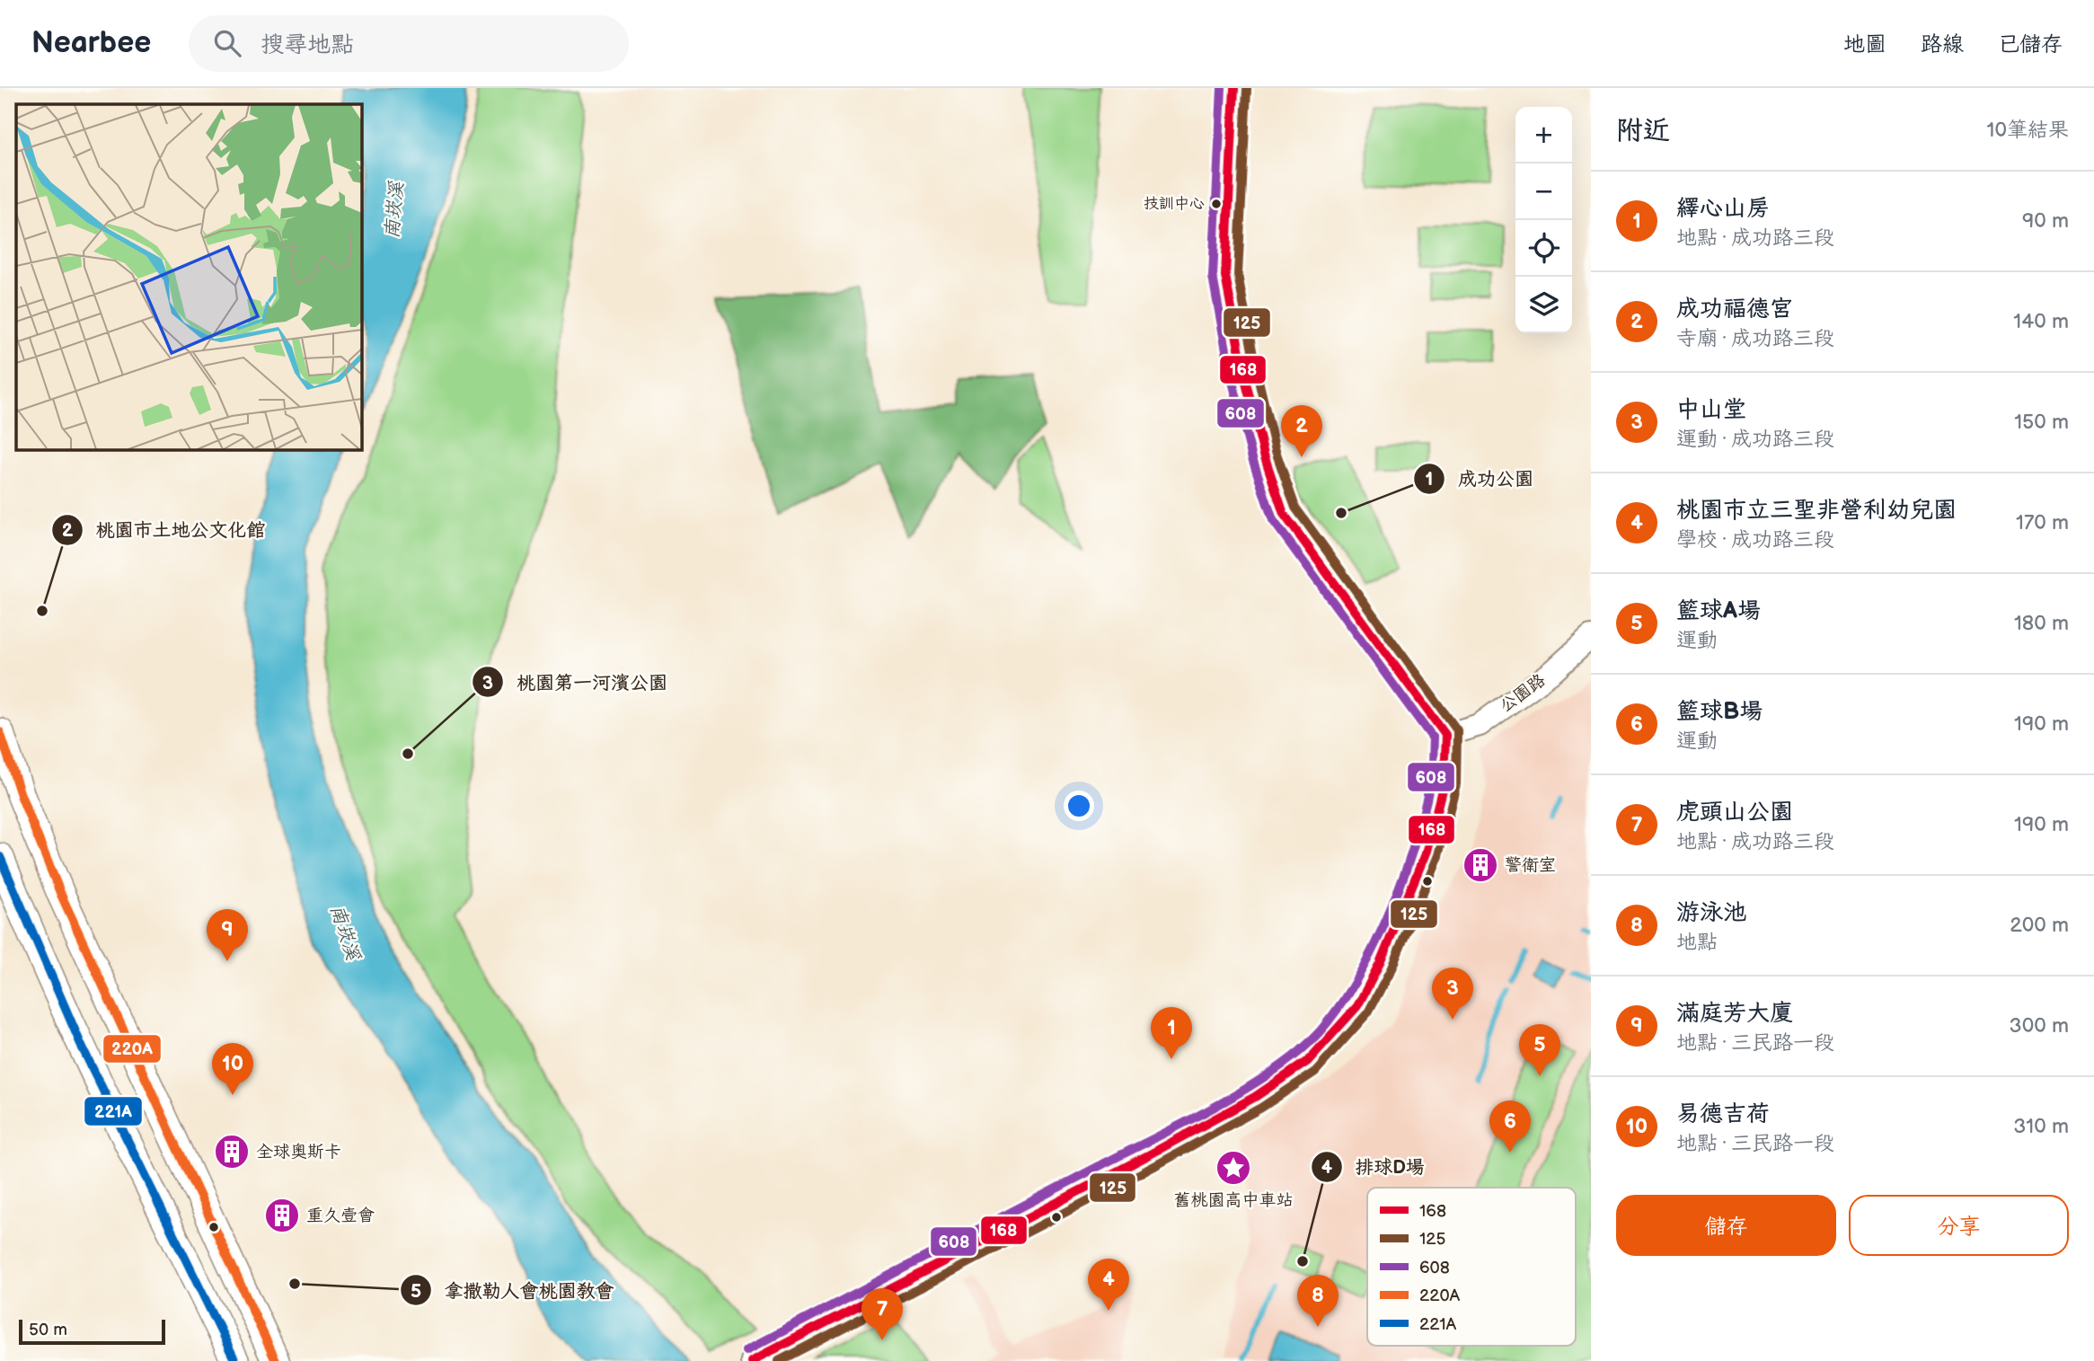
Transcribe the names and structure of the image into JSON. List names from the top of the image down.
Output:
{
  "streets": {
    "street": ["公園路"]
  },
  "water": ["南崁溪"],
  "places": {
    "other": [
      "技訓中心",
      "成功公園",
      "桃園市土地公文化館",
      "桃園第一河濱公園",
      "排球D場",
      "拿撒勒人會桃園教會"
    ],
    "building": ["警衛室", "全球奧斯卡", "重久壹會"],
    "place": ["舊桃園高中車站"]
  },
  "lines": [
    "transit line 168",
    "transit line 608",
    "transit line 125",
    "transit line 220A",
    "transit line 221A"
  ],
  "legend": [
    "168",
    "125",
    "608",
    "220A",
    "221A"
  ],
  "scale_bar": "50 m",
  "page": {
    "header": "Nearbee",
    "search": "搜尋地點",
    "nav": ["地圖", "路線", "已儲存"],
    "heading": ["附近", "10筆結果"],
    "map_buttons": ["+", "−"],
    "list": [
      {
        "mark": "1",
        "name": "繹心山房",
        "note": "地點 · 成功路三段",
        "value": "90 m"
      },
      {
        "mark": "2",
        "name": "成功福德宮",
        "note": "寺廟 · 成功路三段",
        "value": "140 m"
      },
      {
        "mark": "3",
        "name": "中山堂",
        "note": "運動 · 成功路三段",
        "value": "150 m"
      },
      {
        "mark": "4",
        "name": "桃園市立三聖非營利幼兒園",
        "note": "學校 · 成功路三段",
        "value": "170 m"
      },
      {
        "mark": "5",
        "name": "籃球A場",
        "note": "運動",
        "value": "180 m"
      },
      {
        "mark": "6",
        "name": "籃球B場",
        "note": "運動",
        "value": "190 m"
      },
      {
        "mark": "7",
        "name": "虎頭山公園",
        "note": "地點 · 成功路三段",
        "value": "190 m"
      },
      {
        "mark": "8",
        "name": "游泳池",
        "note": "地點",
        "value": "200 m"
      },
      {
        "mark": "9",
        "name": "滿庭芳大廈",
        "note": "地點 · 三民路一段",
        "value": "300 m"
      },
      {
        "mark": "10",
        "name": "易德吉荷",
        "note": "地點 · 三民路一段",
        "value": "310 m"
      }
    ],
    "pins": [
      "2",
      "9",
      "3",
      "1",
      "5",
      "10",
      "6",
      "4",
      "8",
      "7"
    ],
    "buttons": ["儲存", "分享"],
    "scale": "50 m"
  }
}
